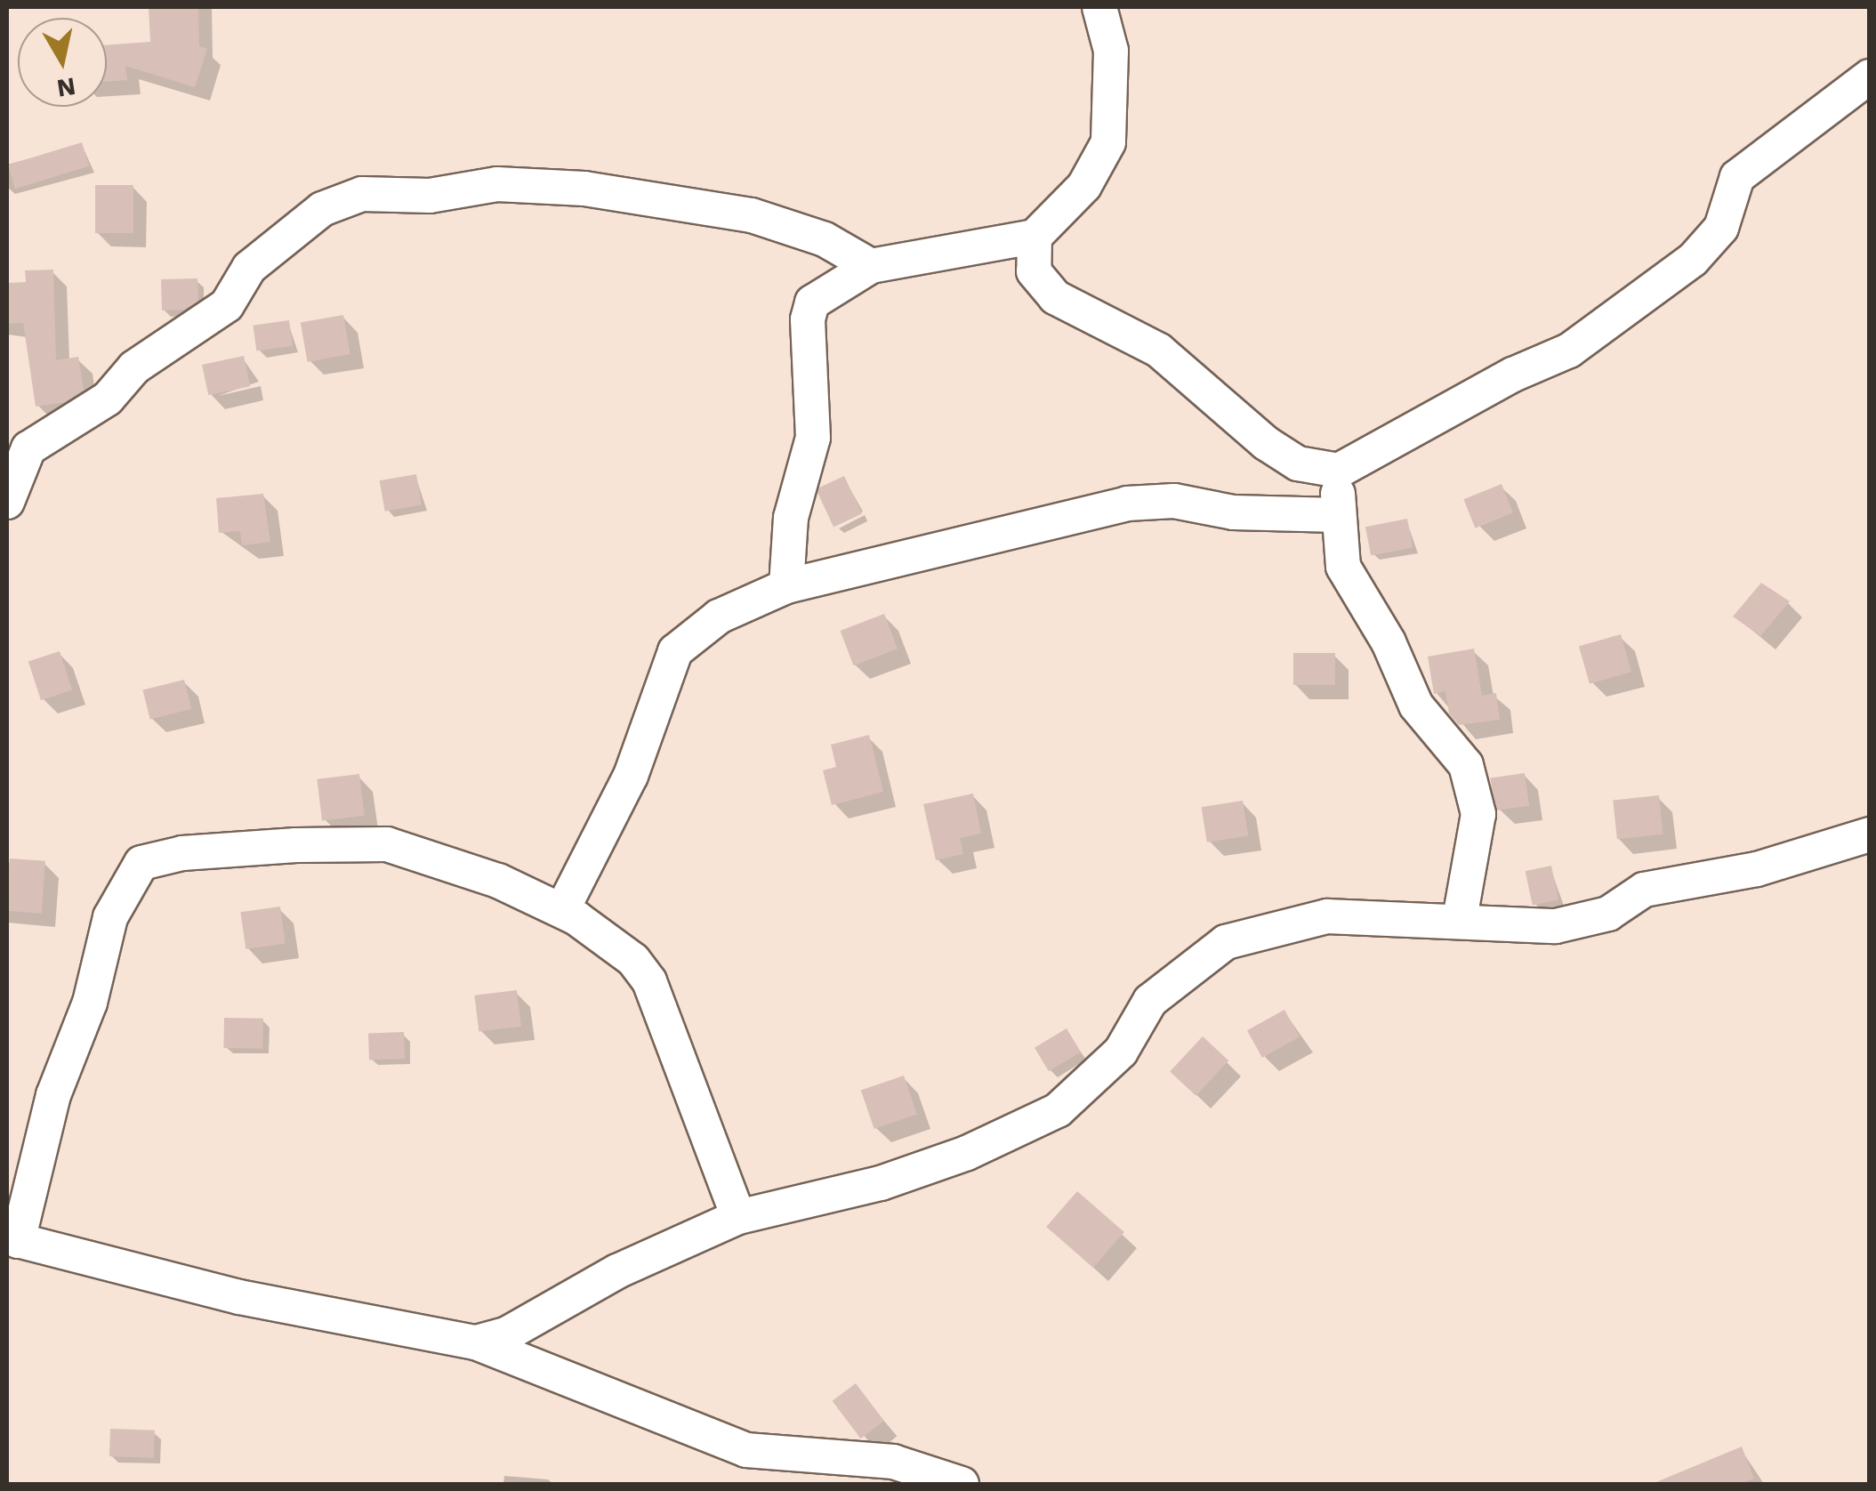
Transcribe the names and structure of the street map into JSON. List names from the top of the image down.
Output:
{
  "north": "bottom"
}
